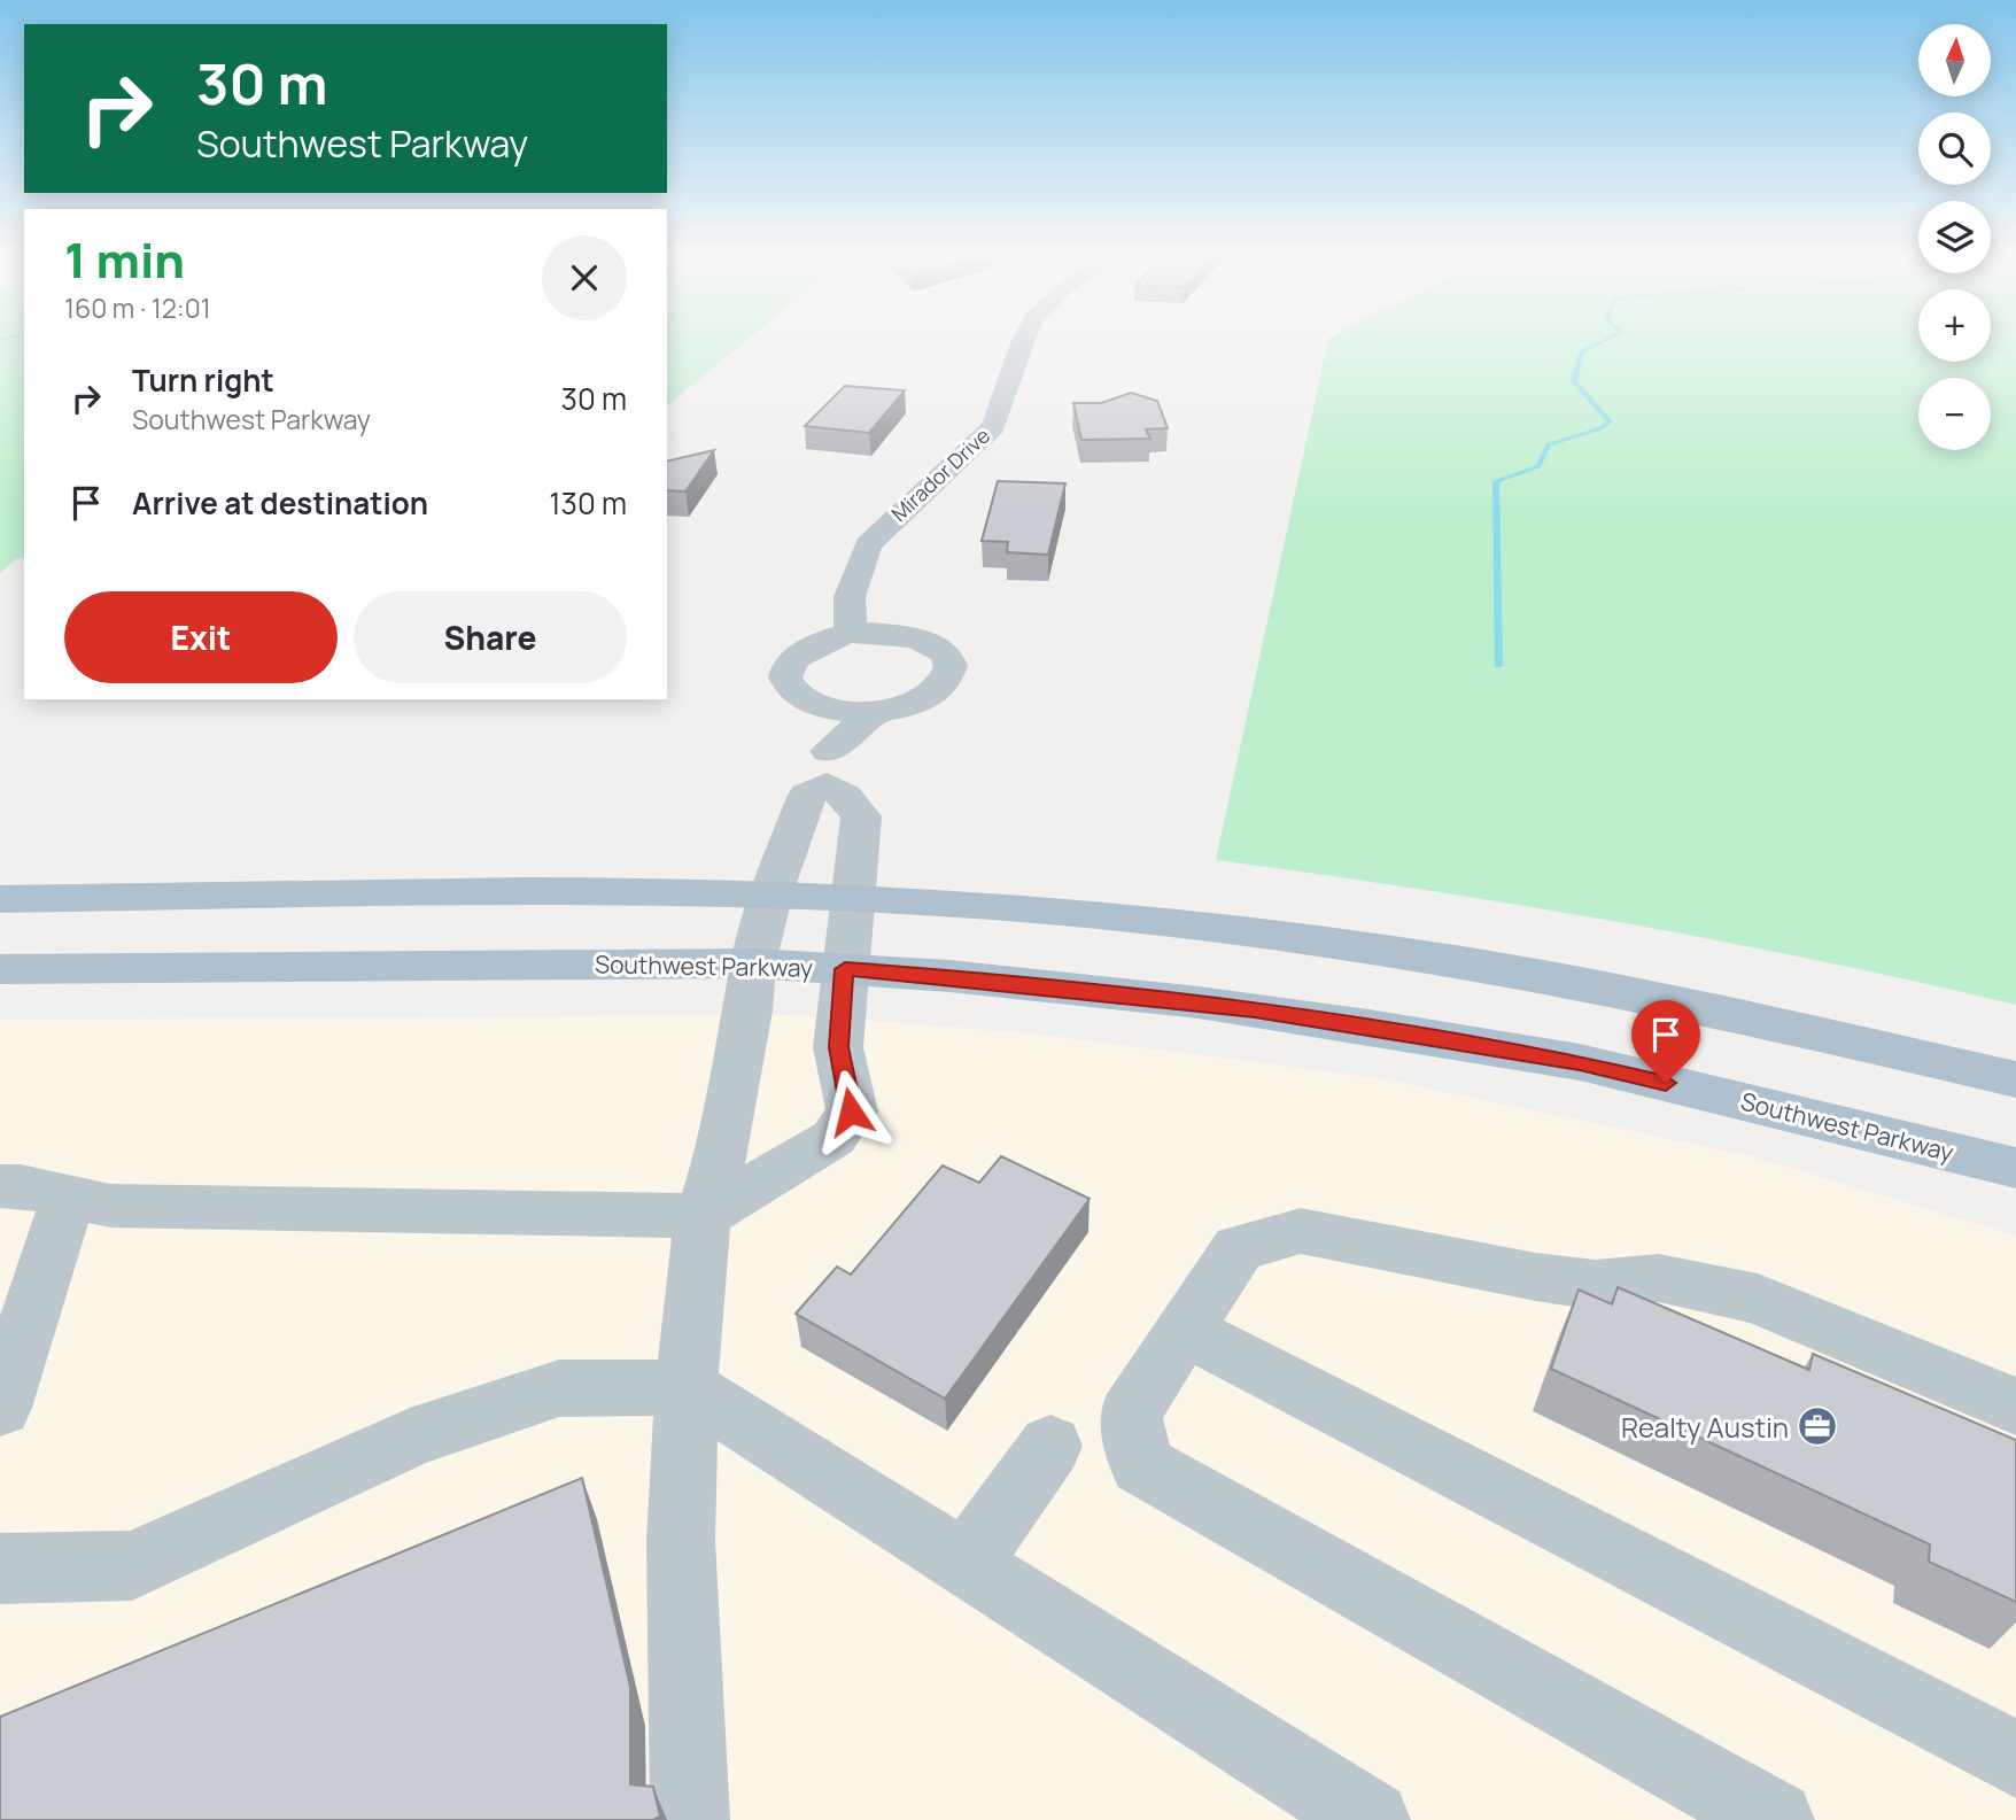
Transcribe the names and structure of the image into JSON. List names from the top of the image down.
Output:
{
  "streets": {
    "main road": ["Southwest Parkway"],
    "street": ["Mirador Drive"]
  },
  "places": {
    "office": ["Realty Austin"]
  },
  "north": "top",
  "page": {
    "map_buttons": ["+", "−"],
    "turn": ["30 m", "Southwest Parkway"],
    "heading": ["1 min", "160 m · 12:01"],
    "list": [
      {
        "name": "Turn right",
        "note": "Southwest Parkway",
        "value": "30 m"
      },
      {
        "name": "Arrive at destination",
        "value": "130 m"
      }
    ],
    "buttons": ["Exit", "Share"]
  }
}
